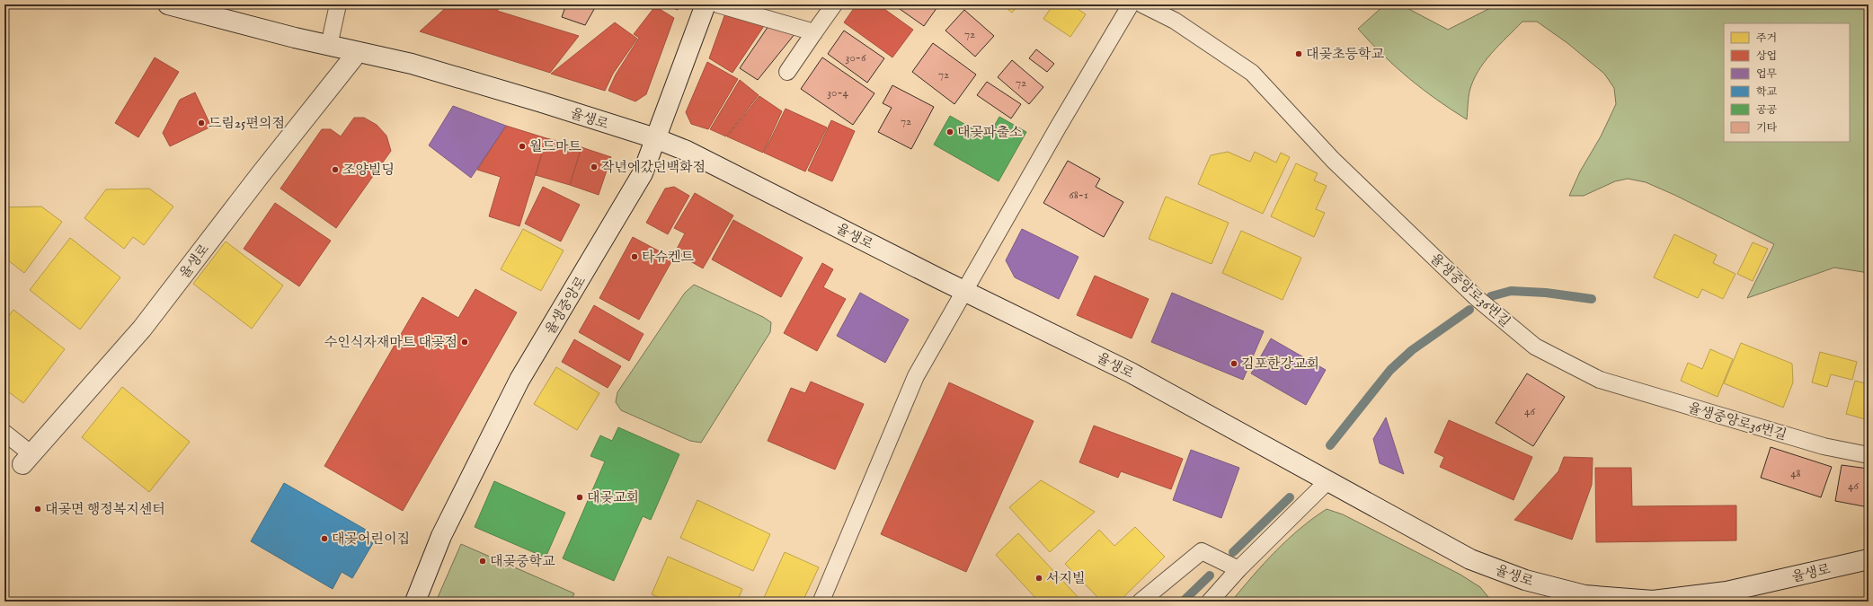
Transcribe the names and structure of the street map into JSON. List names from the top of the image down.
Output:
{
  "streets": {
    "street": ["율생로", "율생중앙로"],
    "lane": ["율생중앙로36번길"]
  },
  "crossings": [
    ["율생로", "율생중앙로"]
  ],
  "places": [
    "대곶초등학교",
    "드림25편의점",
    "대곶파출소",
    "월드마트",
    "작년에갔던백화점",
    "조양빌딩",
    "타슈켄트",
    "수인식자재마트 대곶점",
    "김포한강교회",
    "대곶교회",
    "대곶면 행정복지센터",
    "대곶어린이집",
    "대곶중학교",
    "서지빌"
  ],
  "house_numbers": [
    "72",
    "30-6",
    "72",
    "72",
    "30-4",
    "72",
    "68-1",
    "46",
    "48",
    "46"
  ],
  "legend": [
    "주거",
    "상업",
    "업무",
    "학교",
    "공공",
    "기타"
  ]
}
